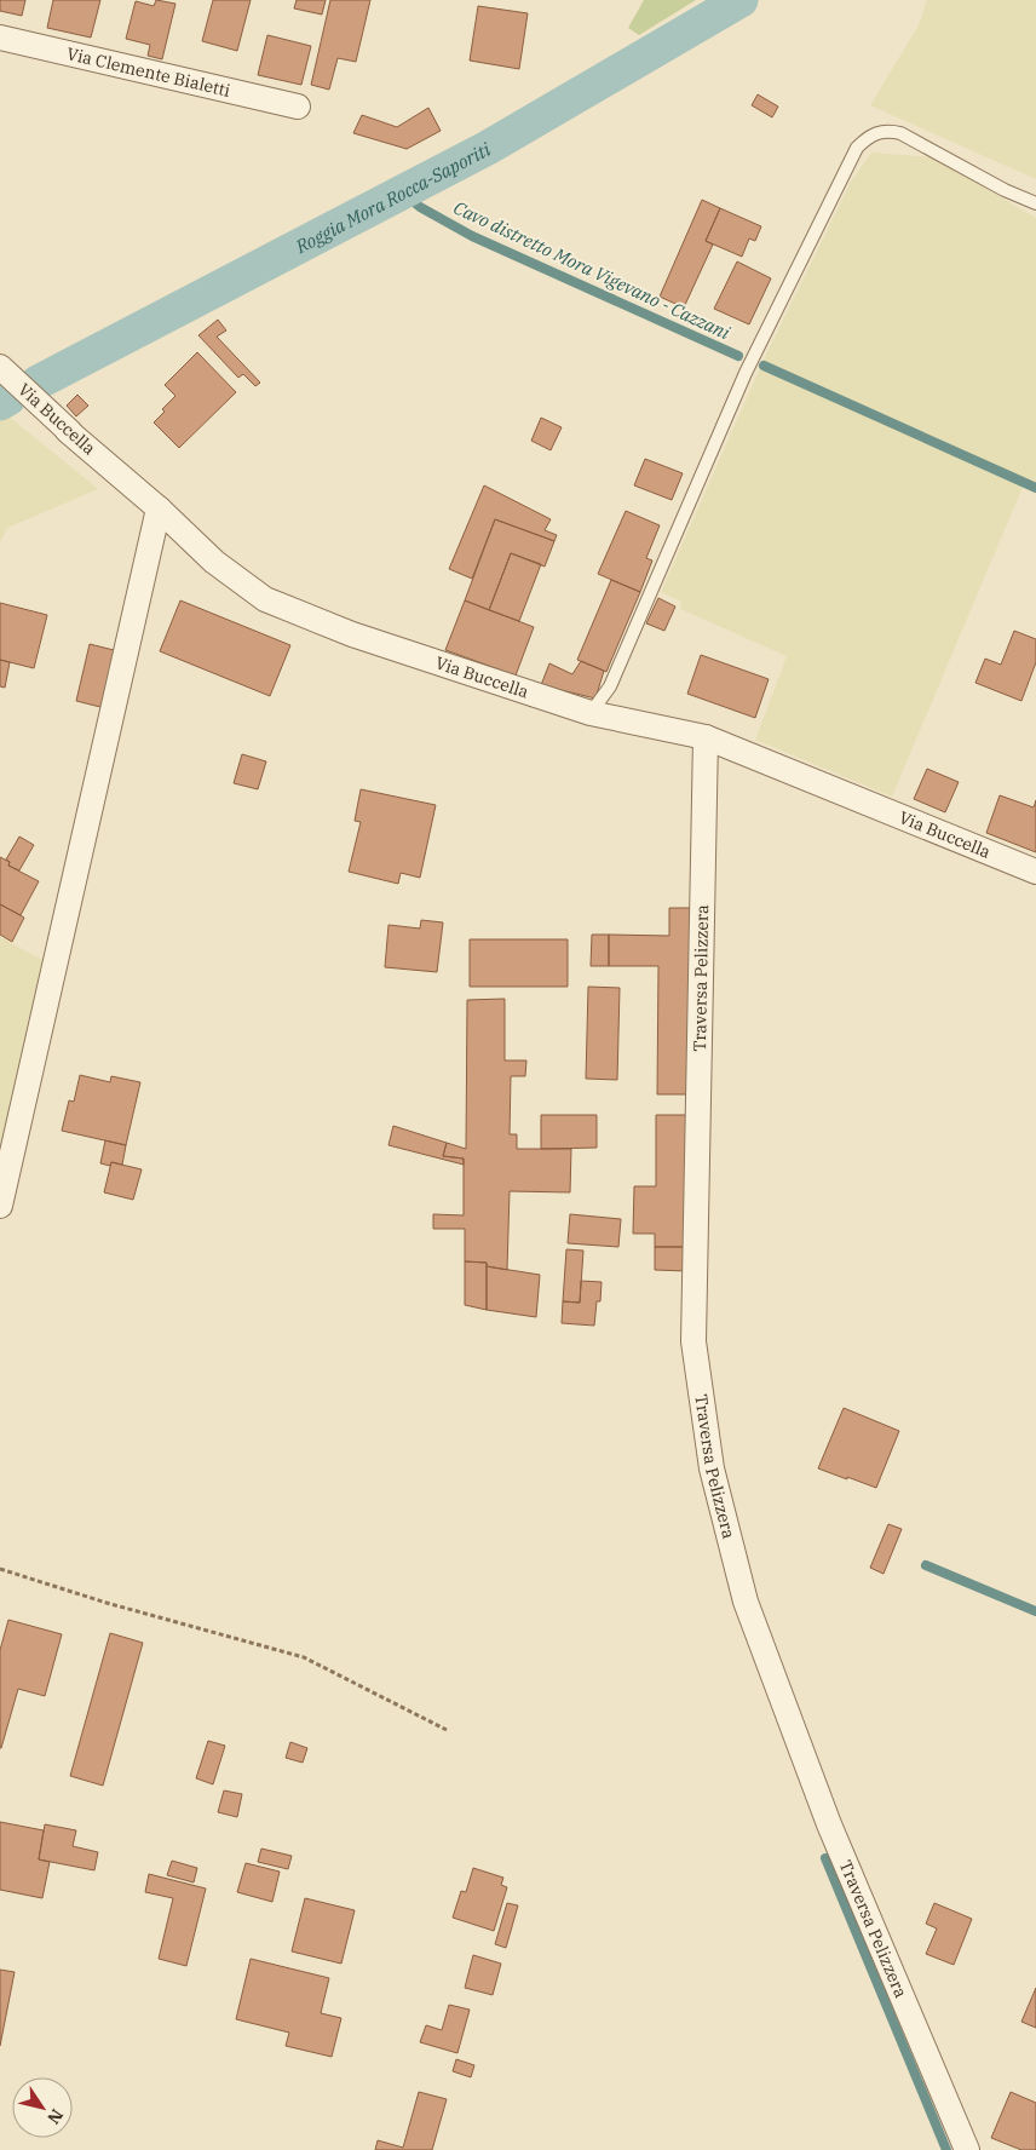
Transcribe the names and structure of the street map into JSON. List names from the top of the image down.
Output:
{
  "streets": {
    "street": ["Via Clemente Bialetti", "Via Buccella", "Traversa Pelizzera"]
  },
  "crossings": [
    ["Via Buccella", "Traversa Pelizzera"]
  ],
  "water": ["Roggia Mora Rocca-Saporiti", "Cavo distretto Mora Vigevano - Cazzani"],
  "north": "bottom right"
}
